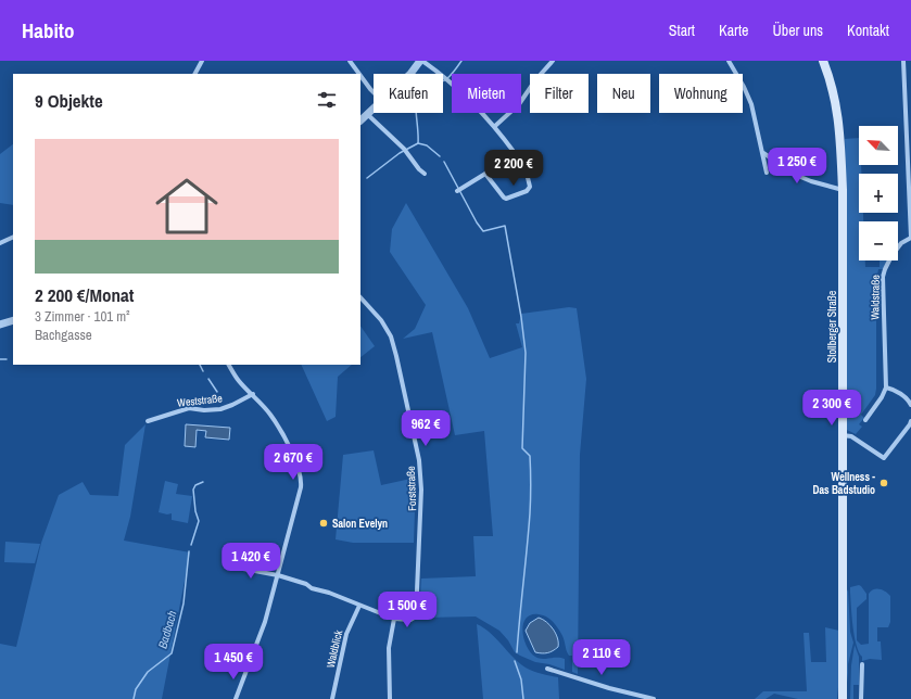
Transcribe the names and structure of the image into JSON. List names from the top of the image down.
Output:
{
  "streets": {
    "main road": ["Stollberger Straße"],
    "street": [
      "Waldstraße",
      "Weststraße",
      "Forststraße",
      "Waldblick"
    ]
  },
  "water": ["Badbach"],
  "places": ["Wellness - Das Badstudio", "Salon Evelyn"],
  "north": "top left",
  "page": {
    "header": "Habito",
    "nav": [
      "Start",
      "Karte",
      "Über uns",
      "Kontakt"
    ],
    "chip": [
      "Kaufen",
      "Mieten",
      "Filter",
      "Neu",
      "Wohnung"
    ],
    "heading": "9 Objekte",
    "map_buttons": ["+", "−"],
    "list": [
      {
        "name": "2 200 €/Monat",
        "note": "3 Zimmer · 101 m² · Bachgasse"
      }
    ],
    "price": [
      "1 250 €",
      "2 200 €",
      "2 300 €",
      "962 €",
      "2 670 €",
      "1 420 €",
      "1 500 €",
      "2 110 €",
      "1 450 €"
    ]
  }
}
